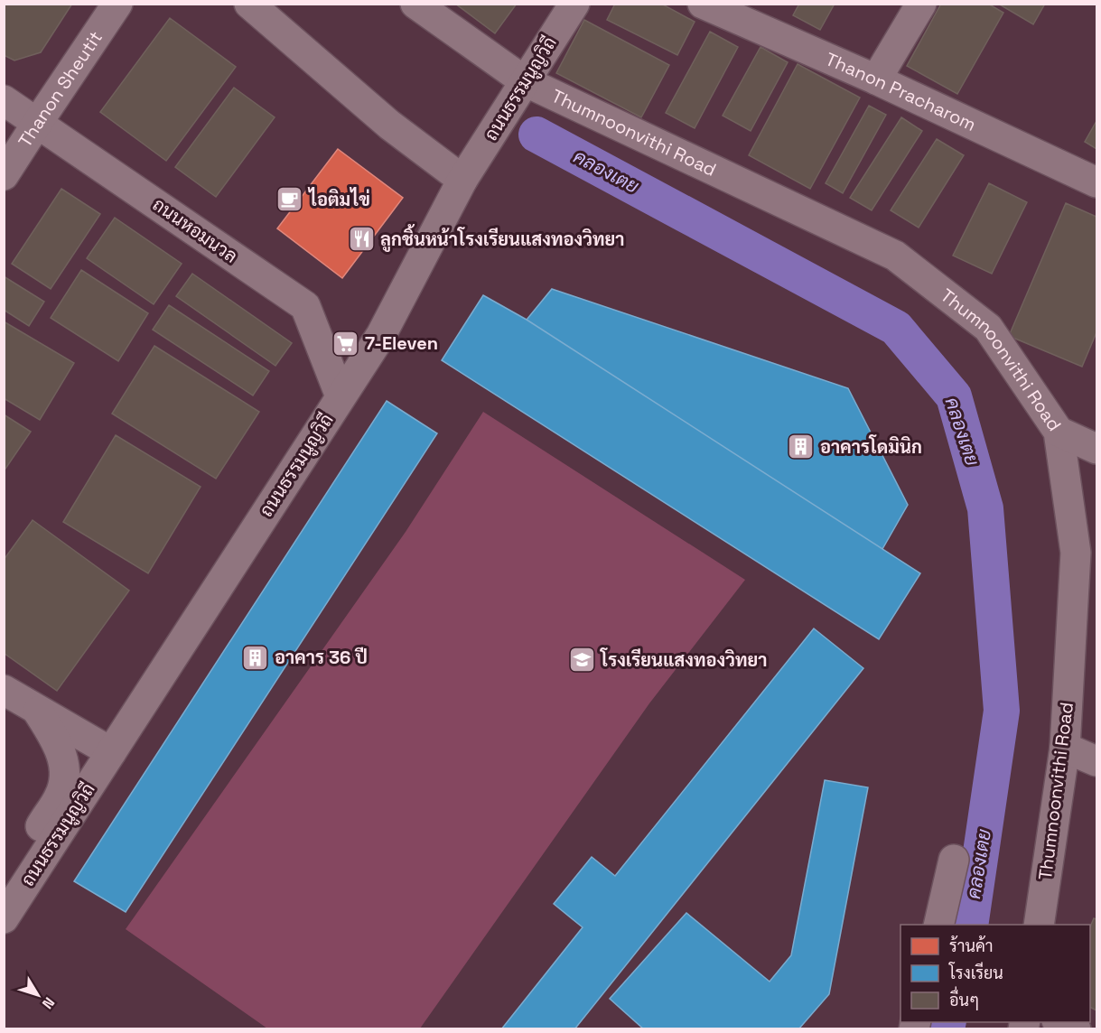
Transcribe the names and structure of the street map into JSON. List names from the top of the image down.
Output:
{
  "streets": {
    "street": [
      "ถนนธรรมนูญวิถี",
      "Thanon Sheutit",
      "Thanon Pracharom",
      "Thumnoonvithi Road",
      "ถนนหอมนวล"
    ]
  },
  "crossings": [
    ["ถนนธรรมนูญวิถี", "Thumnoonvithi Road"],
    ["ถนนธรรมนูญวิถี", "ถนนหอมนวล"],
    ["Thanon Sheutit", "ถนนหอมนวล"]
  ],
  "water": ["คลองเตย"],
  "places": {
    "cafe": ["ไอติมไข่"],
    "restaurant": ["ลูกชิ้นหน้าโรงเรียนแสงทองวิทยา"],
    "supermarket": ["7-Eleven"],
    "building": ["อาคารโดมินิก", "อาคาร 36 ปี"],
    "school or university": ["โรงเรียนแสงทองวิทยา"]
  },
  "legend": ["ร้านค้า", "โรงเรียน", "อื่นๆ"],
  "north": "bottom right"
}
